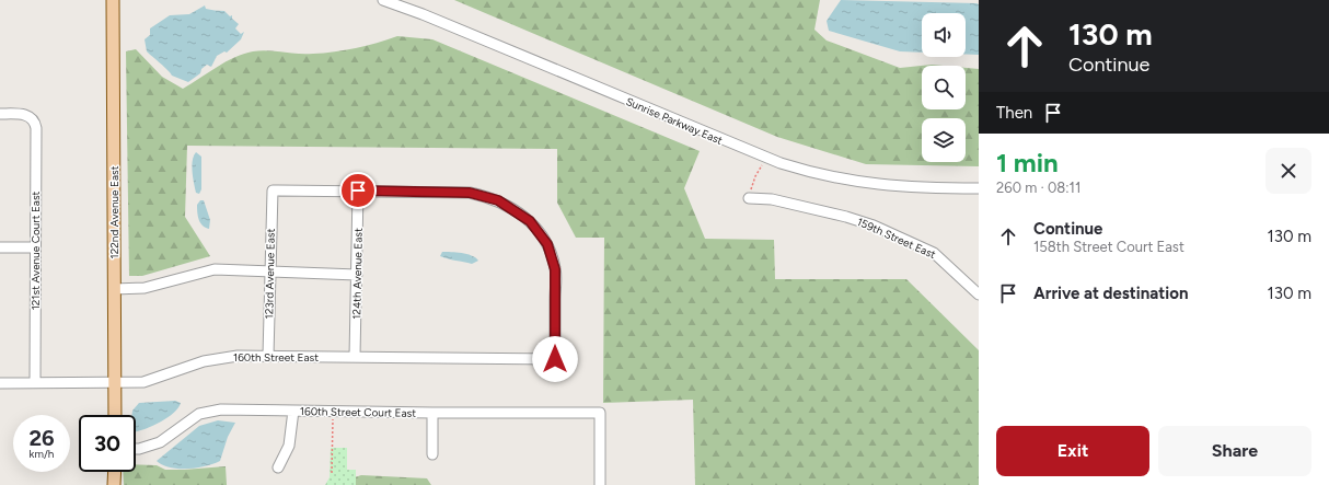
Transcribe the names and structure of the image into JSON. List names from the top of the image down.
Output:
{
  "streets": {
    "main road": ["122nd Avenue East"],
    "street": [
      "Sunrise Parkway East",
      "159th Street East",
      "121st Avenue Court East",
      "123rd Avenue East",
      "124th Avenue East",
      "160th Street East",
      "160th Street Court East"
    ]
  },
  "crossings": [
    ["122nd Avenue East", "160th Street East"],
    ["121st Avenue Court East", "160th Street East"],
    ["123rd Avenue East", "124th Avenue East"],
    ["123rd Avenue East", "160th Street East"],
    ["124th Avenue East", "160th Street East"]
  ],
  "page": {
    "turn": ["130 m", "Continue"],
    "then": "Then",
    "heading": ["1 min", "260 m · 08:11"],
    "list": [
      {
        "name": "Continue",
        "note": "158th Street Court East",
        "value": "130 m"
      },
      {
        "name": "Arrive at destination",
        "value": "130 m"
      }
    ],
    "speed": "26 km/h",
    "limit": "30",
    "buttons": ["Exit", "Share"]
  }
}
